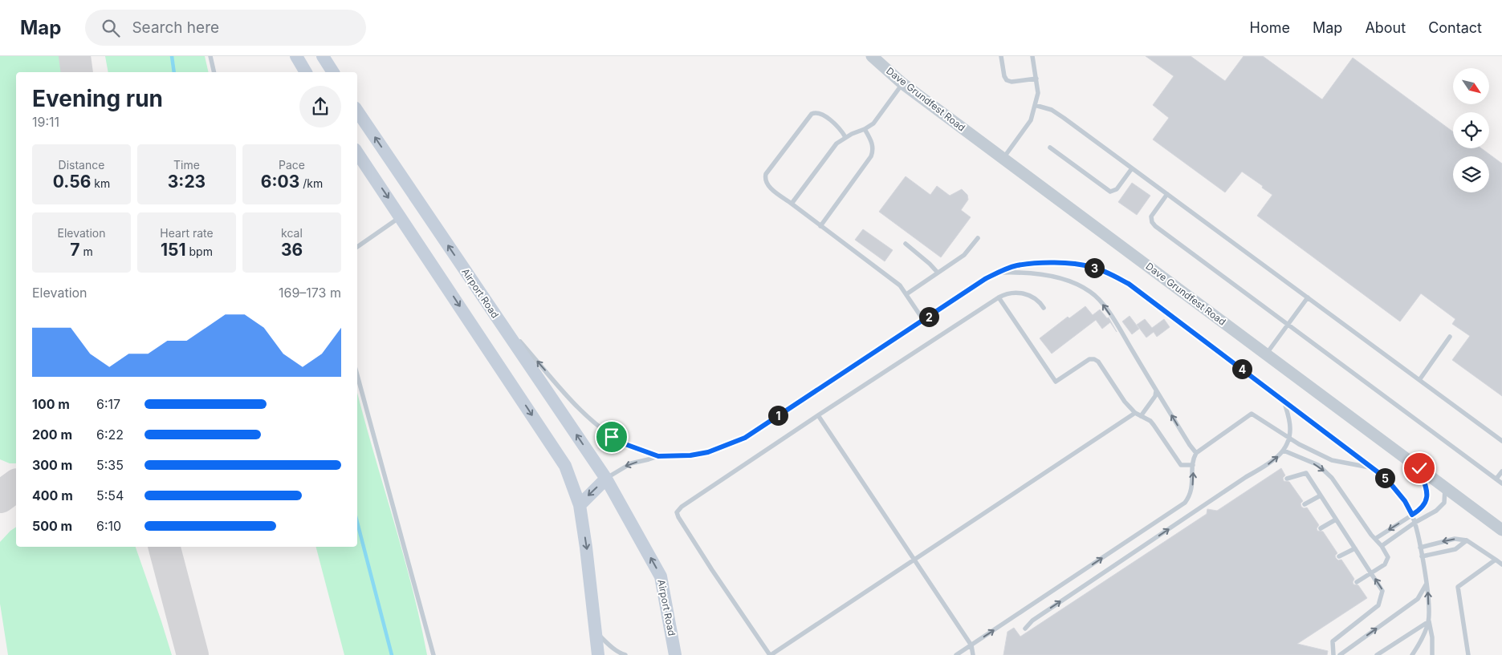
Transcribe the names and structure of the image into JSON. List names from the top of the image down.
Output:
{
  "streets": {
    "main road": ["Airport Road"],
    "street": ["Dave Grundfest Road"]
  },
  "north": "bottom right",
  "page": {
    "header": "Map",
    "search": "Search here",
    "nav": [
      "Home",
      "Map",
      "About",
      "Contact"
    ],
    "heading": ["Evening run", "19:11"],
    "stats": [
      ["Distance", "0.56 km"],
      ["Time", "3:23"],
      ["Pace", "6:03 /km"],
      ["Elevation", "7 m"],
      ["Heart rate", "151 bpm"],
      ["kcal", "36"]
    ],
    "pins": [
      "3",
      "2",
      "4",
      "1",
      "5"
    ],
    "chart": ["Elevation", "169–173 m"],
    "list": [
      {
        "name": "100 m",
        "note": "6:17"
      },
      {
        "name": "200 m",
        "note": "6:22"
      },
      {
        "name": "300 m",
        "note": "5:35"
      },
      {
        "name": "400 m",
        "note": "5:54"
      },
      {
        "name": "500 m",
        "note": "6:10"
      }
    ]
  }
}
